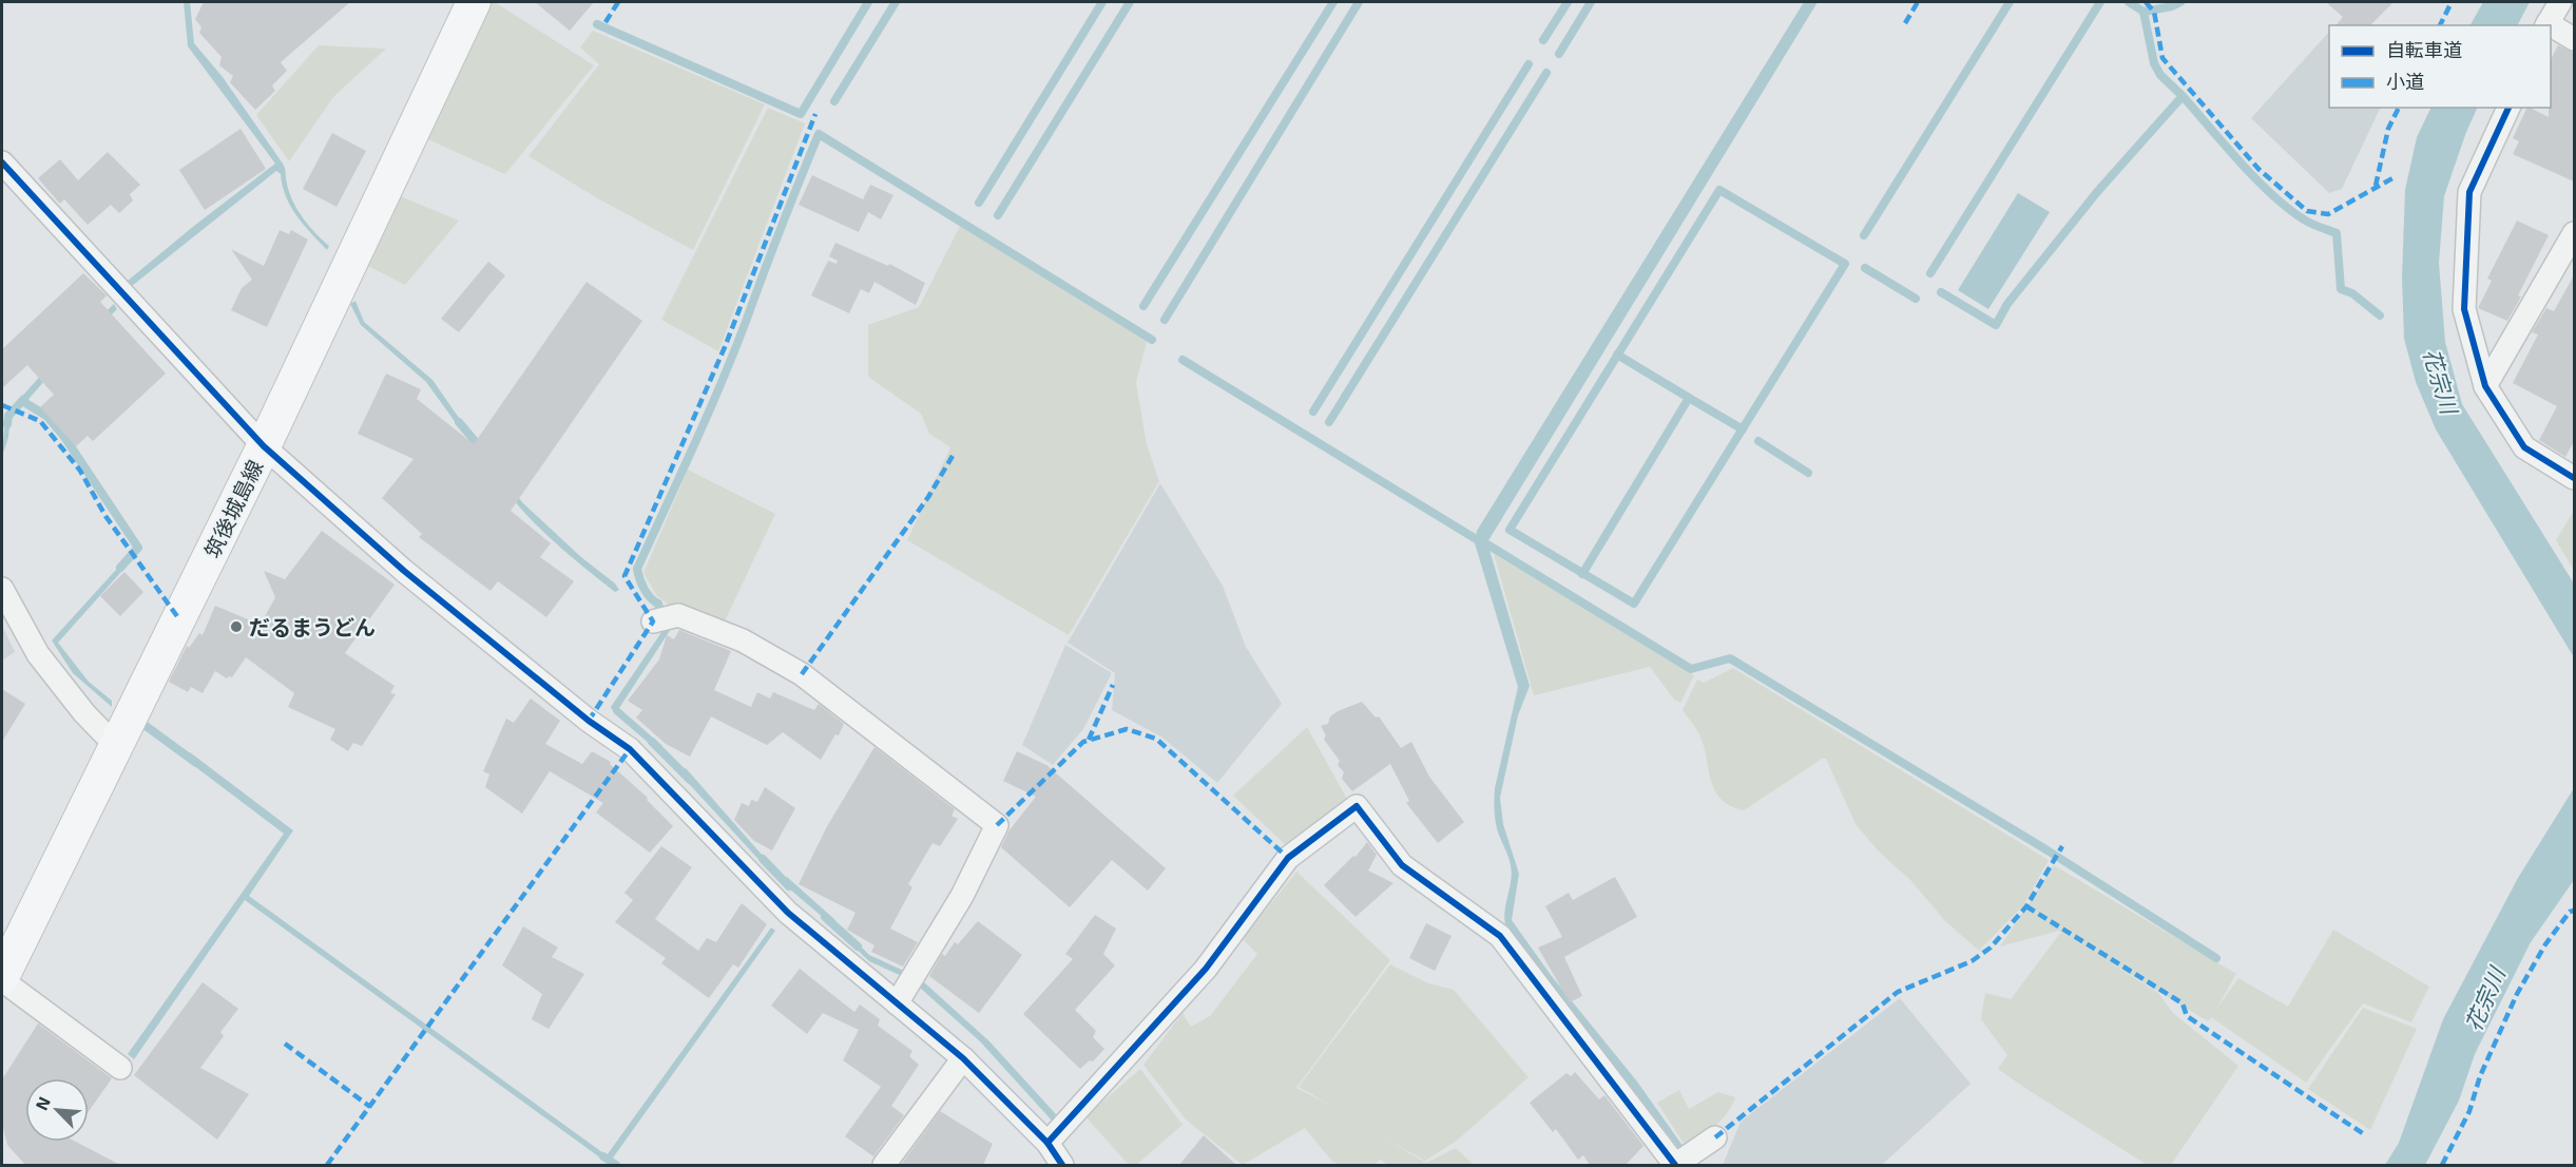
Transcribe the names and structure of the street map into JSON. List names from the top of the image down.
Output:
{
  "streets": {
    "main road": ["筑後城島線"]
  },
  "water": ["花宗川"],
  "places": ["だるまうどん"],
  "legend": ["自転車道", "小道"],
  "north": "top left"
}
